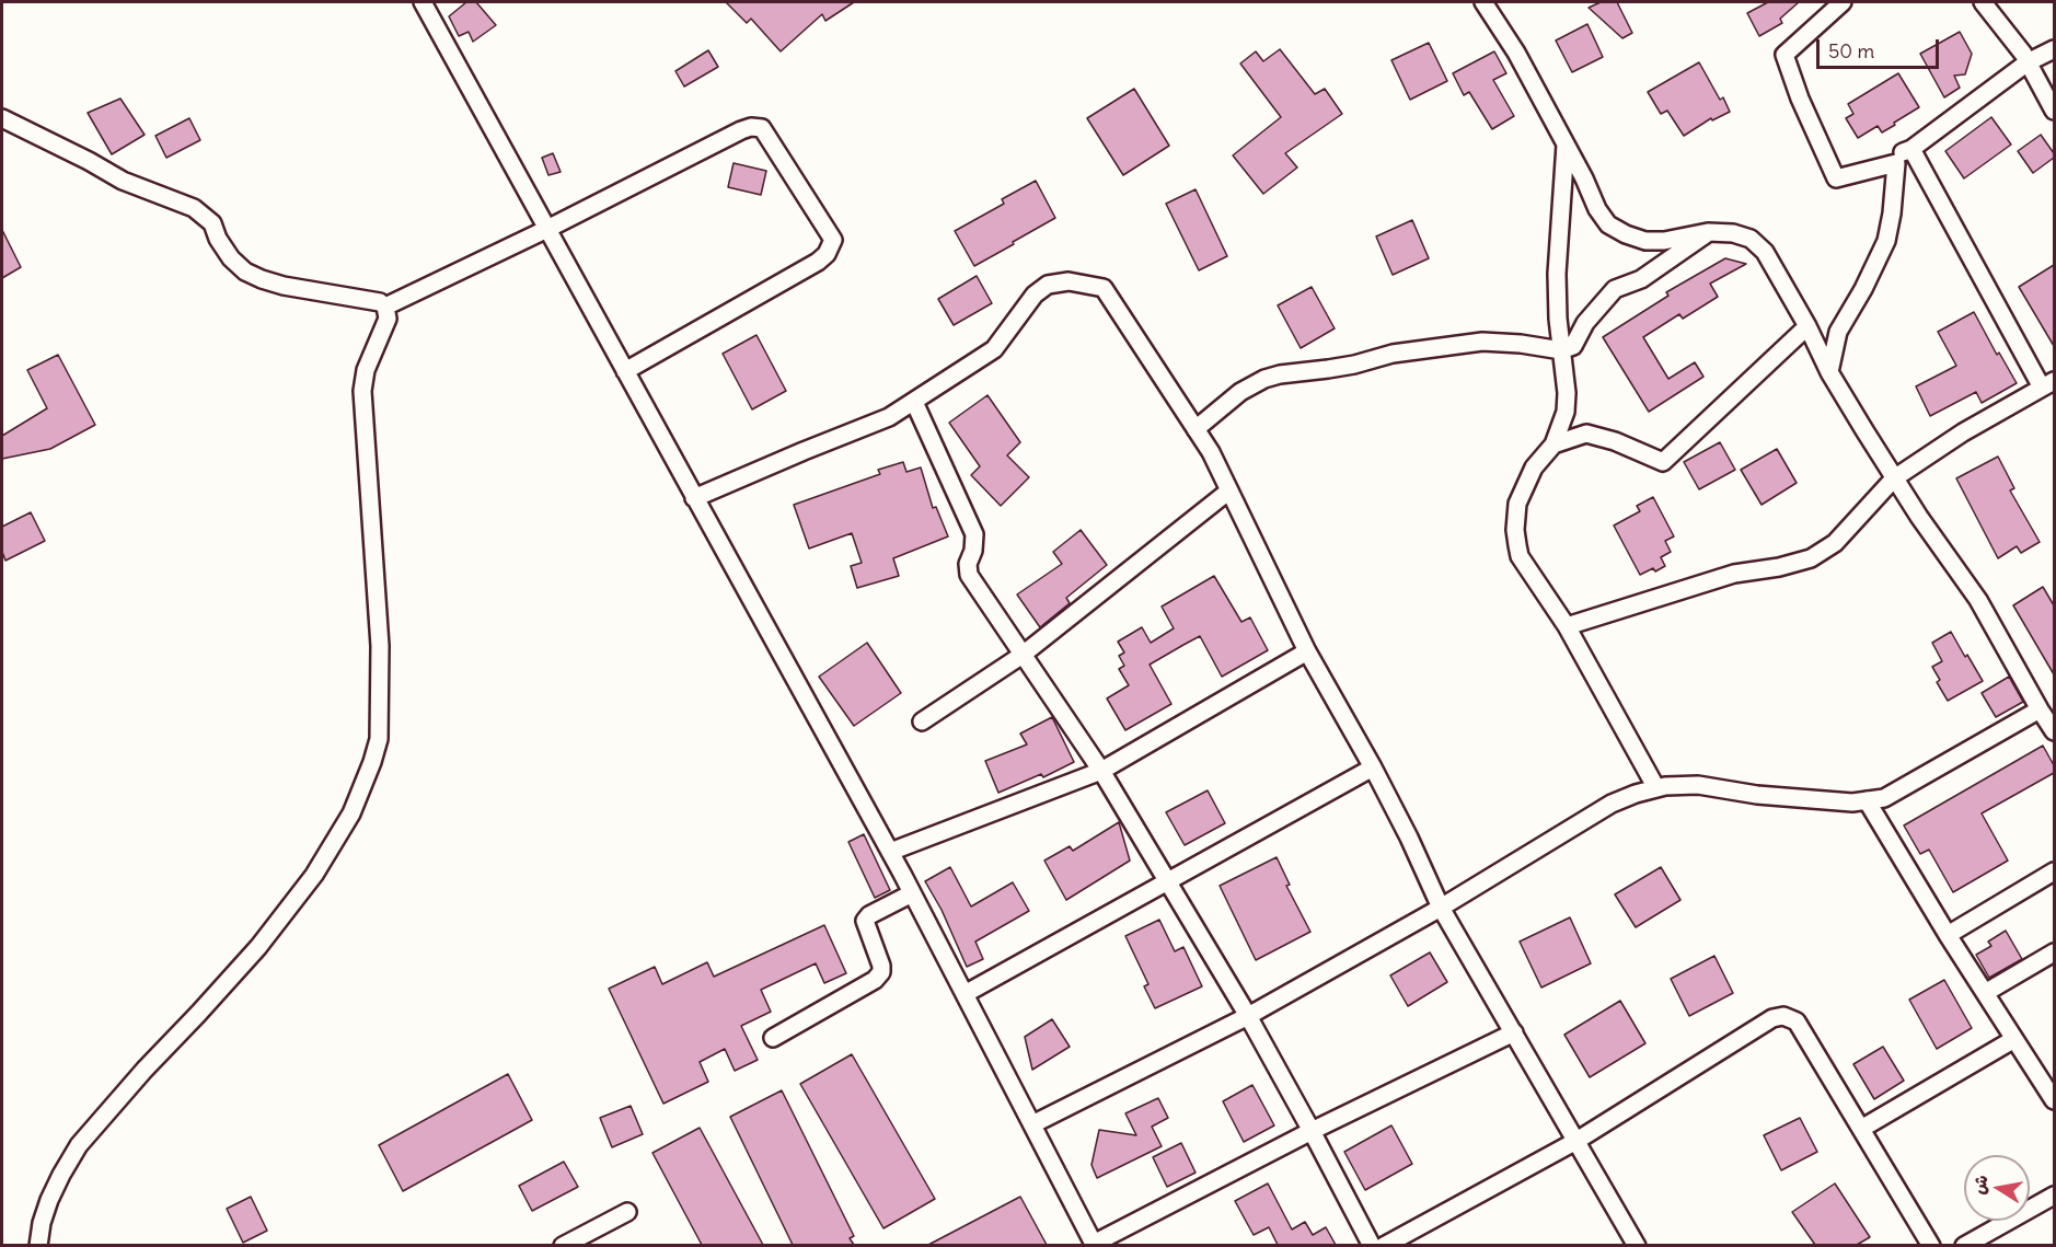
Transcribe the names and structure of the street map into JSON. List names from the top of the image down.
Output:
{
  "scale_bar": "50 m",
  "north": "left"
}
